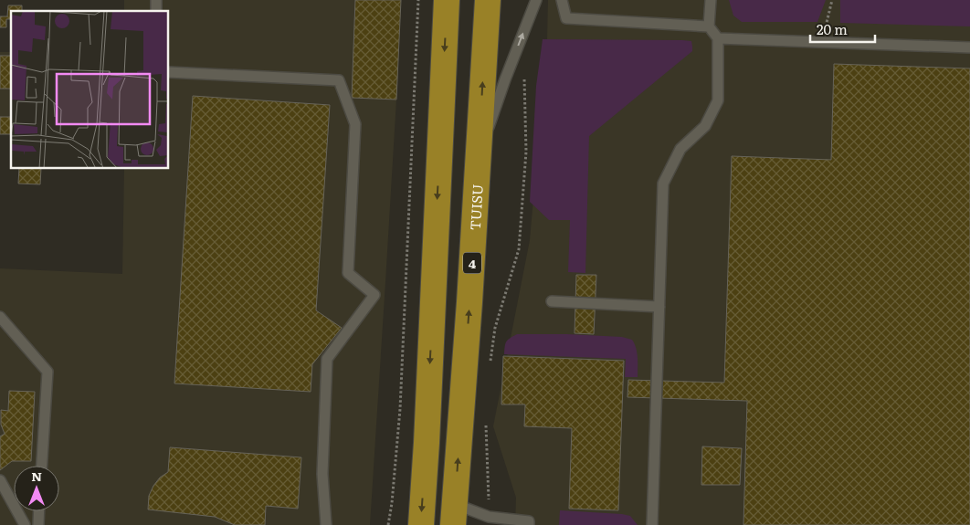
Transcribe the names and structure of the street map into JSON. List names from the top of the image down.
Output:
{
  "streets": {
    "highway": ["TUISU", "4"]
  },
  "scale_bar": "20 m",
  "north": "top"
}
